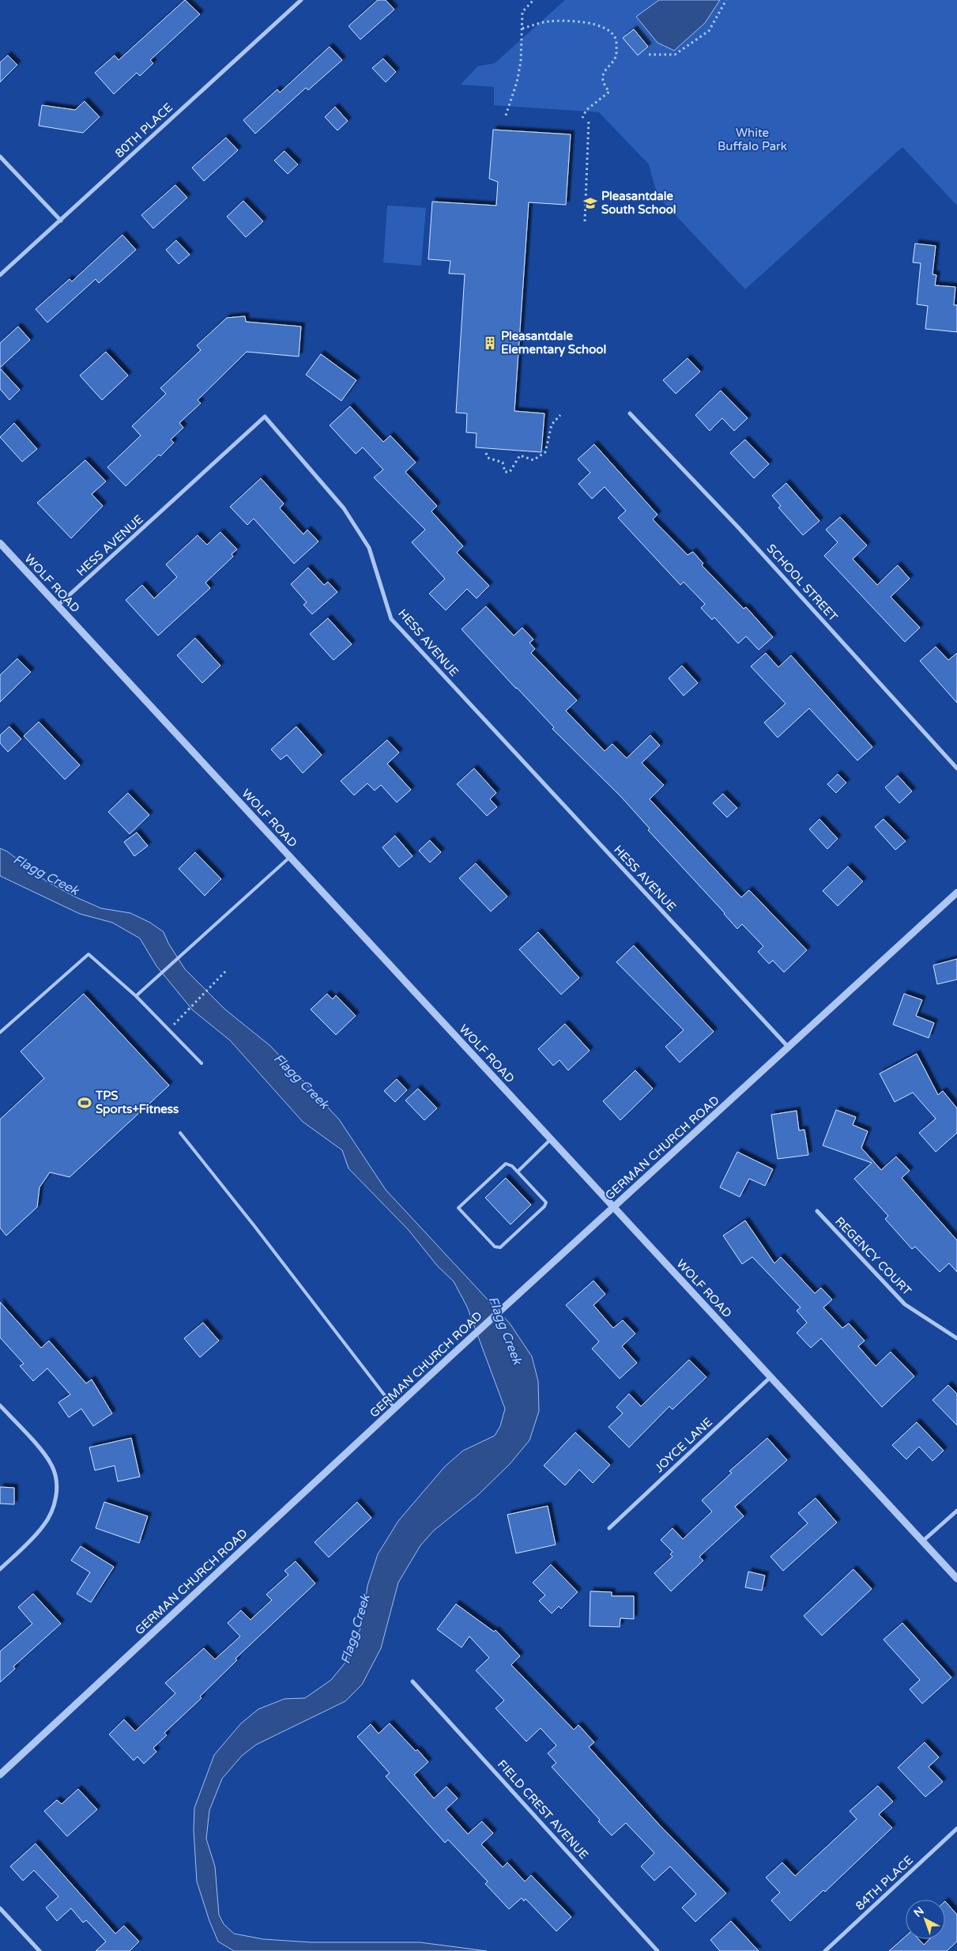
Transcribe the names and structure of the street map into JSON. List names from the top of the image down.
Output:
{
  "streets": {
    "street": [
      "80TH PLACE",
      "HESS AVENUE",
      "SCHOOL STREET",
      "WOLF ROAD",
      "GERMAN CHURCH ROAD",
      "REGENCY COURT",
      "JOYCE LANE",
      "FIELD CREST AVENUE",
      "84TH PLACE"
    ]
  },
  "crossings": [
    ["HESS AVENUE", "WOLF ROAD"],
    ["HESS AVENUE", "GERMAN CHURCH ROAD"],
    ["WOLF ROAD", "GERMAN CHURCH ROAD"],
    ["WOLF ROAD", "JOYCE LANE"]
  ],
  "water": ["Flagg Creek"],
  "parks": ["White Buffalo Park"],
  "places": {
    "school or university": ["Pleasantdale South School"],
    "building": ["Pleasantdale Elementary School"],
    "sports": ["TPS Sports+Fitness"]
  },
  "north": "top left"
}
